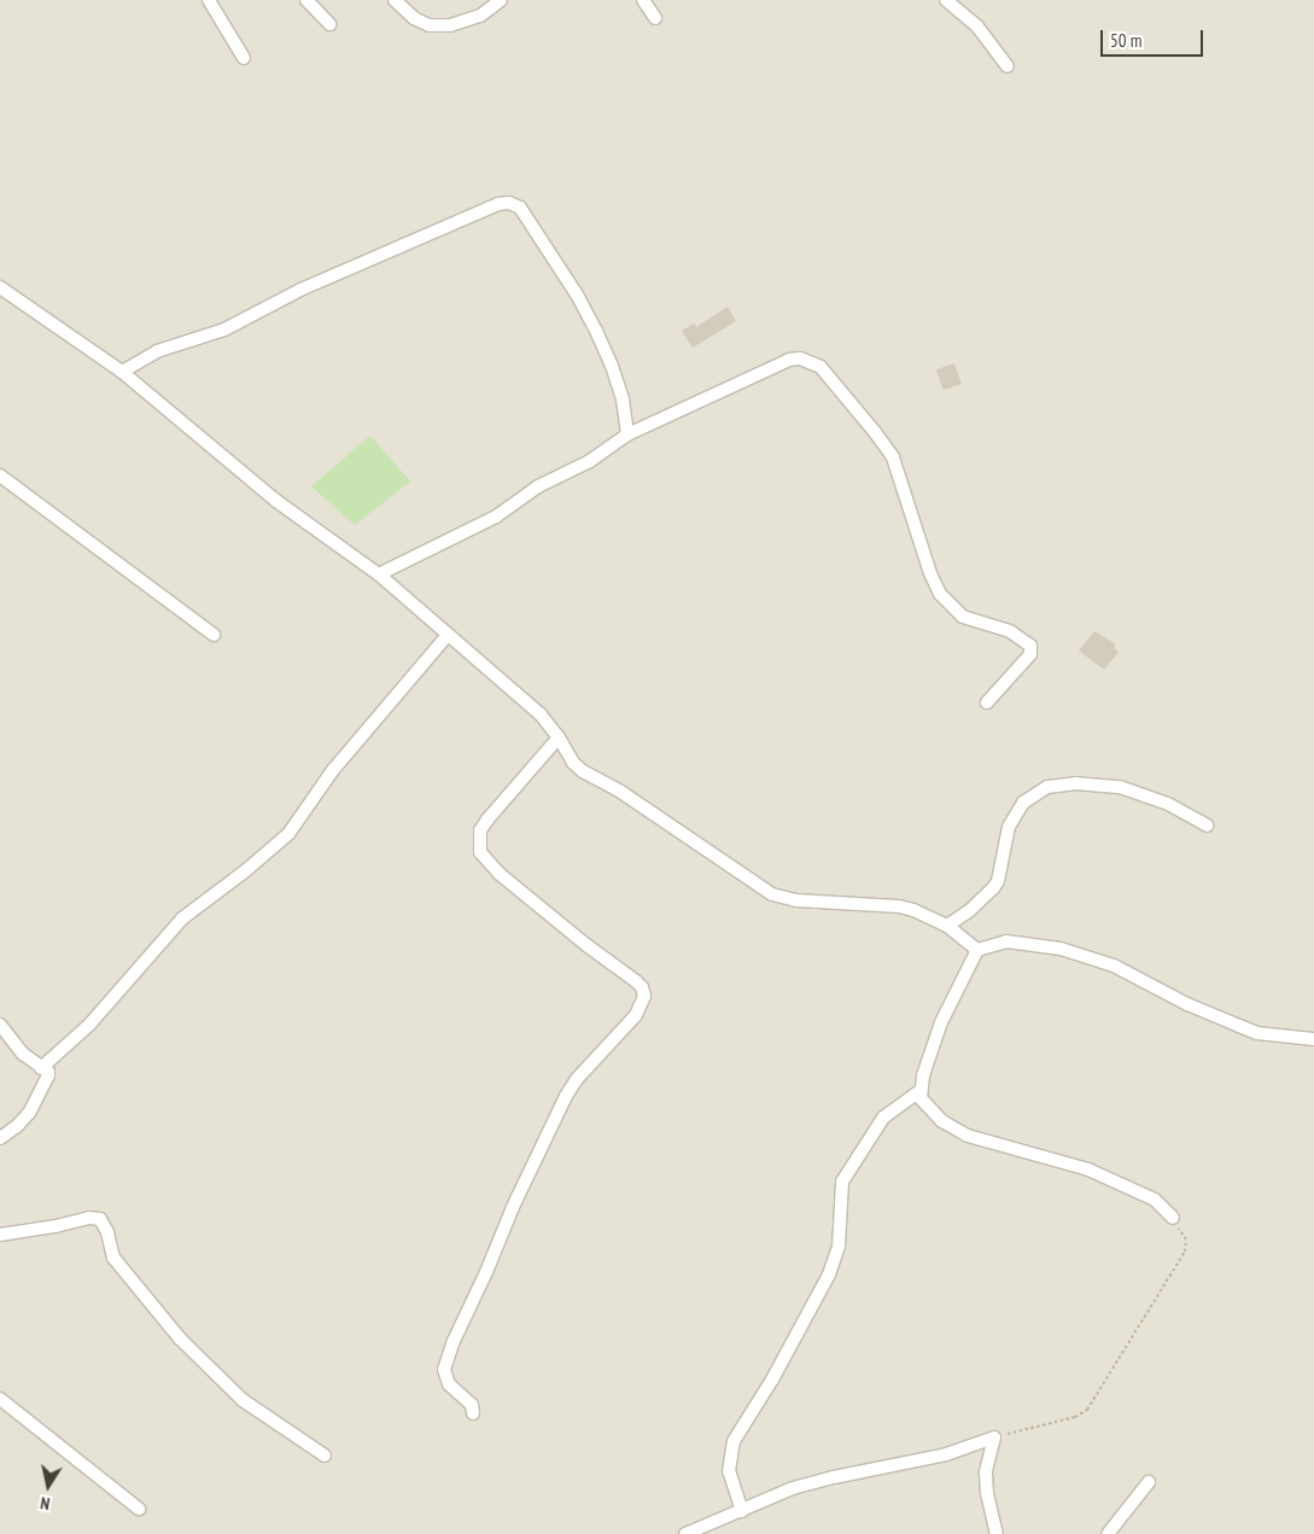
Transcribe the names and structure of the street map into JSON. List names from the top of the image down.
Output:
{
  "scale_bar": "50 m",
  "north": "bottom"
}
